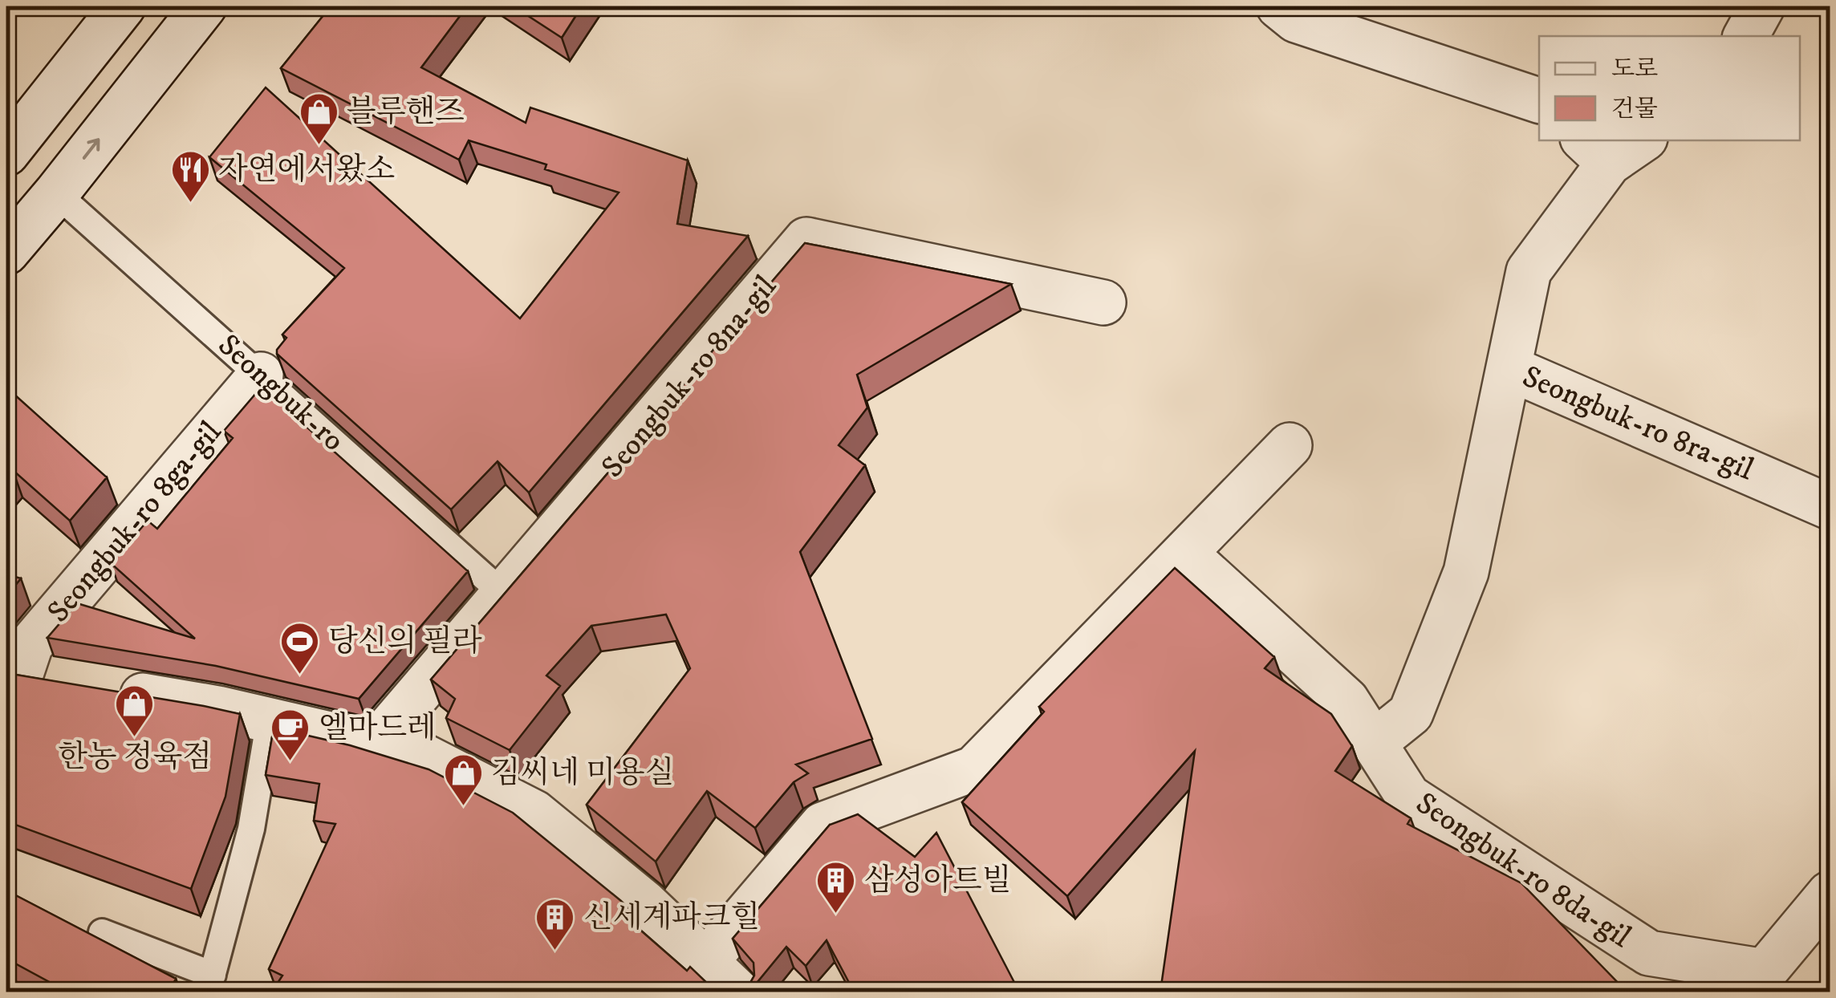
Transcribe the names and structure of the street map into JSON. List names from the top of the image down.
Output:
{
  "streets": {
    "street": [
      "Seongbuk-ro 8na-gil",
      "Seongbuk-ro 8ra-gil",
      "Seongbuk-ro 8ga-gil",
      "Seongbuk-ro 8da-gil"
    ],
    "lane": ["Seongbuk-ro"]
  },
  "crossings": [
    ["Seongbuk-ro 8na-gil", "Seongbuk-ro"],
    ["Seongbuk-ro", "Seongbuk-ro 8ga-gil"],
    ["Seongbuk-ro 8ra-gil", "Seongbuk-ro 8da-gil"]
  ],
  "places": {
    "shop": ["블루핸즈", "한농 정육점", "김씨네 미용실"],
    "restaurant": ["자연에서왔소"],
    "sports": ["당신의 필라"],
    "cafe": ["엘마드레"],
    "building": ["삼성아트빌", "신세계파크힐"]
  },
  "legend": ["도로", "건물"]
}
